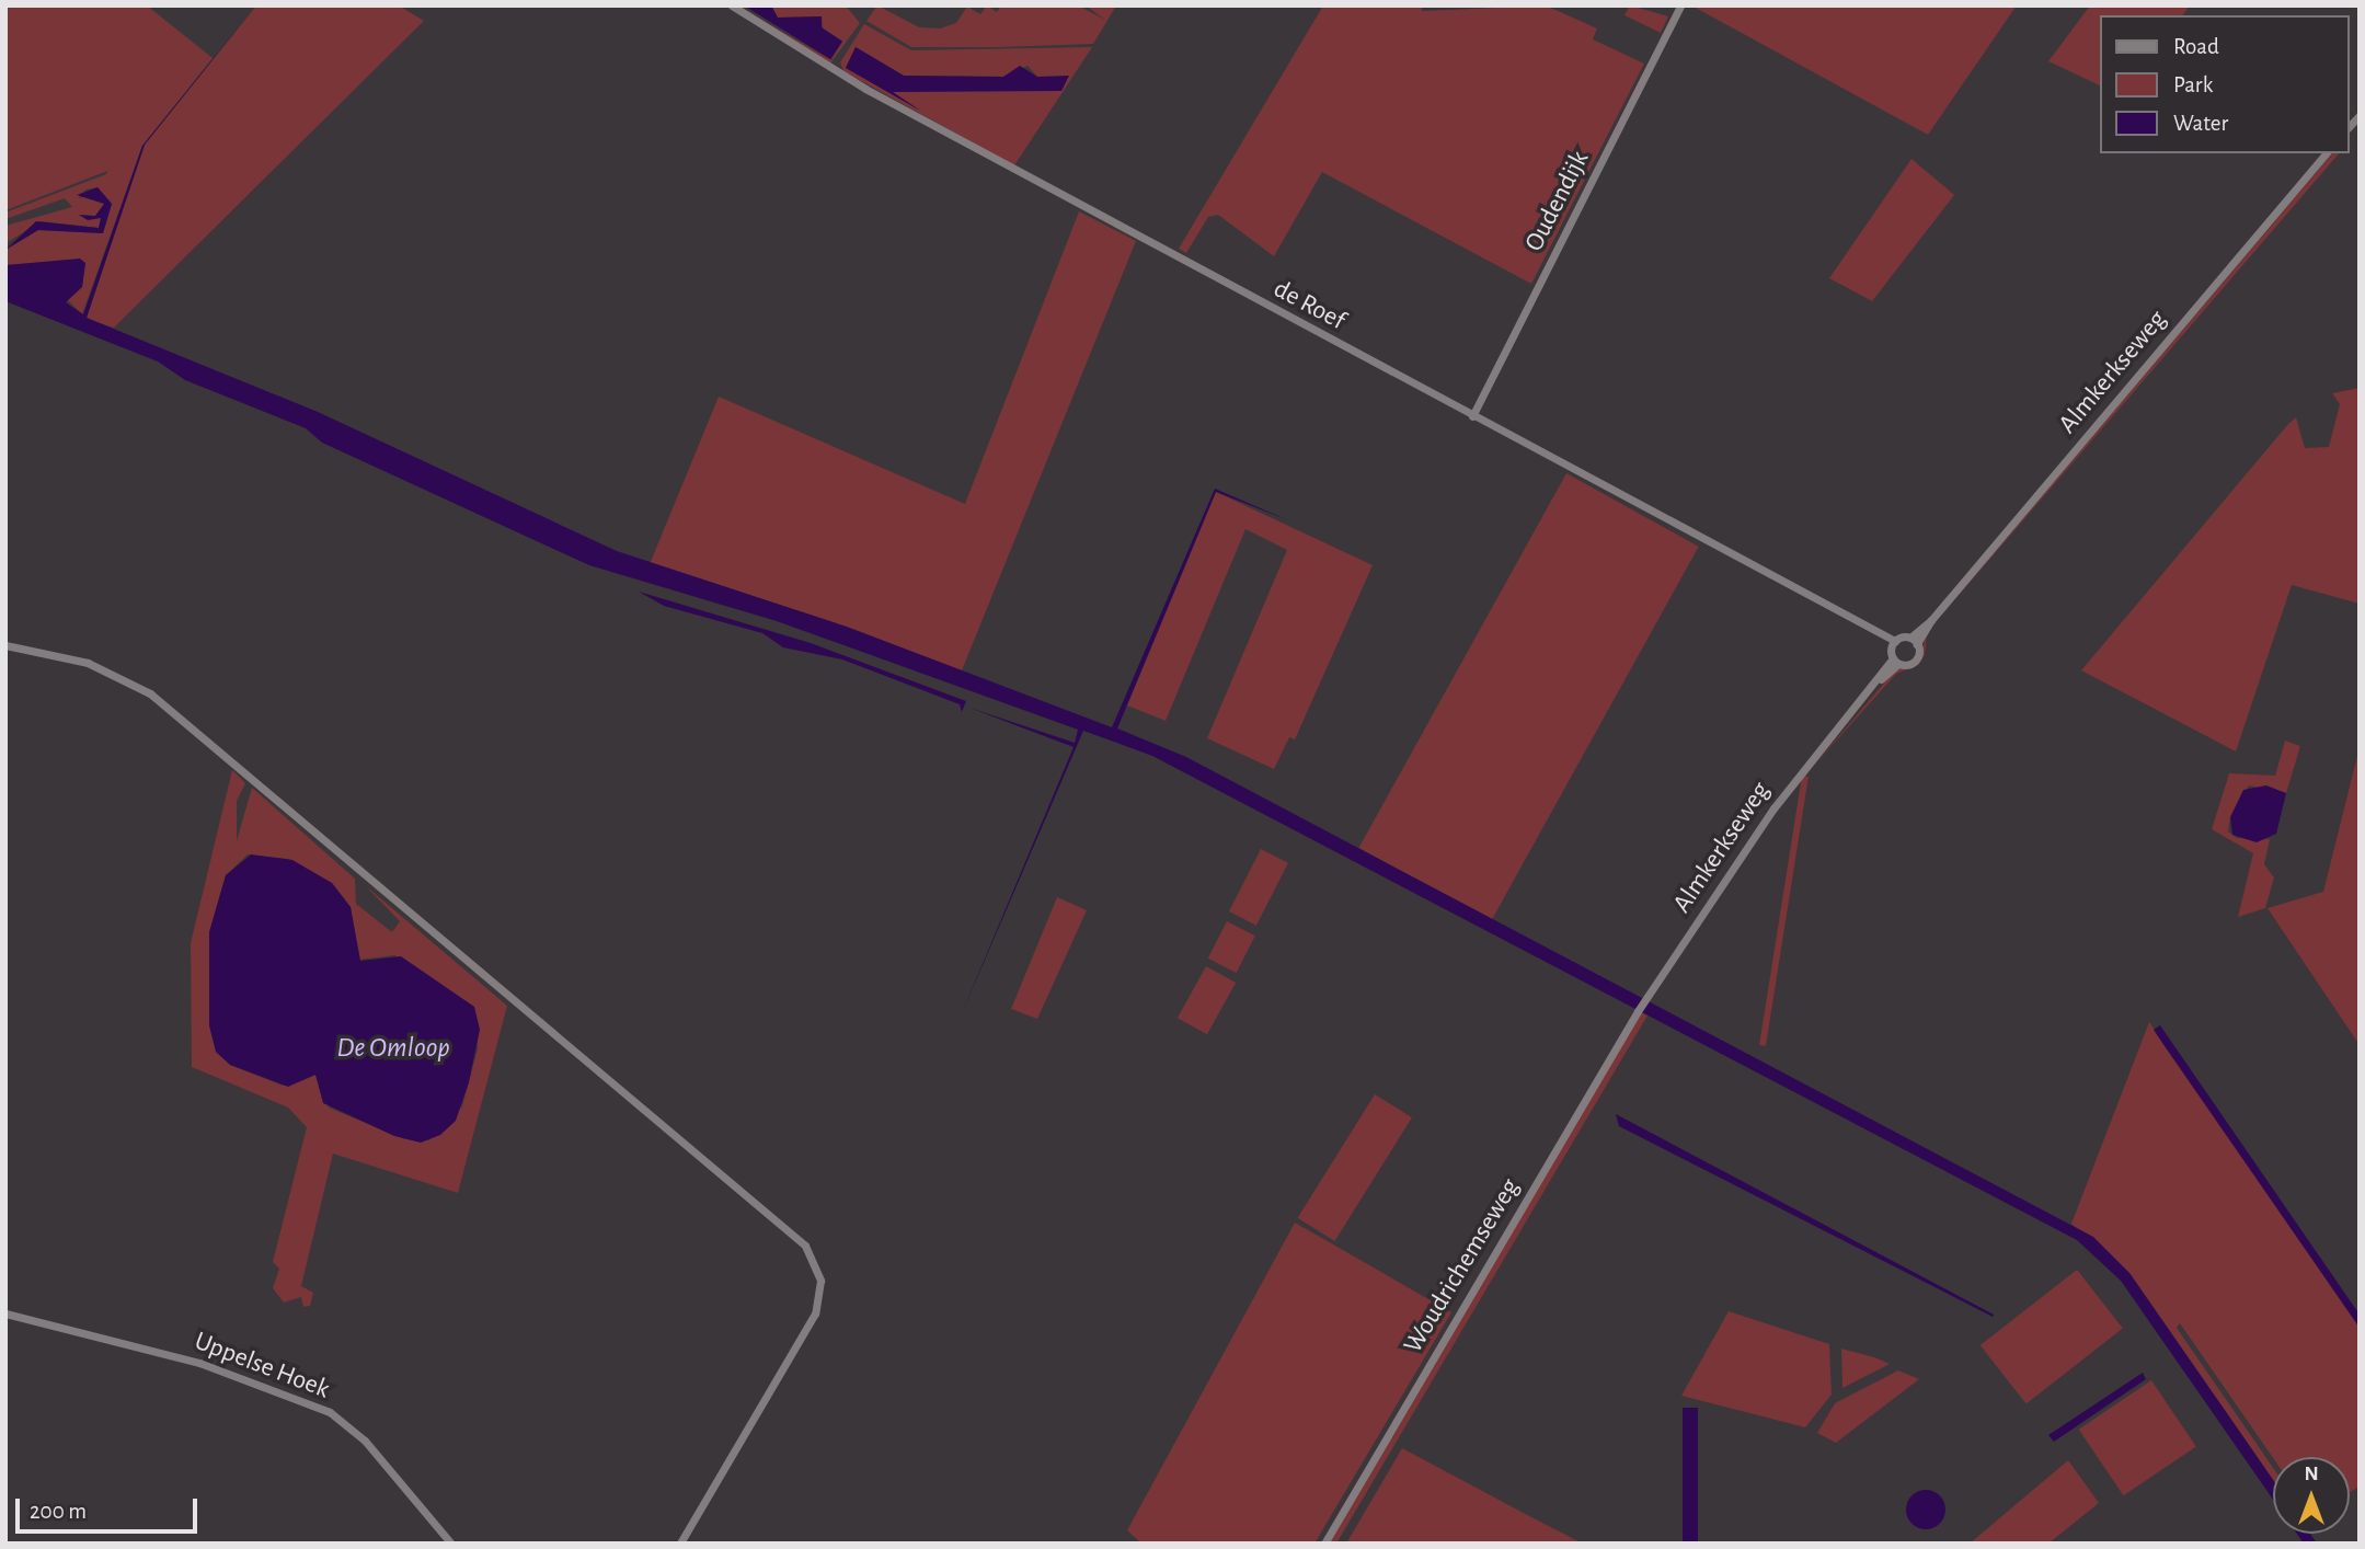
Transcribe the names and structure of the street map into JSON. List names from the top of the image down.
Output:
{
  "streets": {
    "street": [
      "Oudendijk",
      "de Roef",
      "Almkerkseweg",
      "Woudrichemseweg",
      "Uppelse Hoek"
    ]
  },
  "crossings": [
    ["Oudendijk", "de Roef"],
    ["Almkerkseweg", "Woudrichemseweg"]
  ],
  "water": ["De Omloop"],
  "legend": ["Road", "Park", "Water"],
  "scale_bar": "200 m",
  "north": "top"
}
